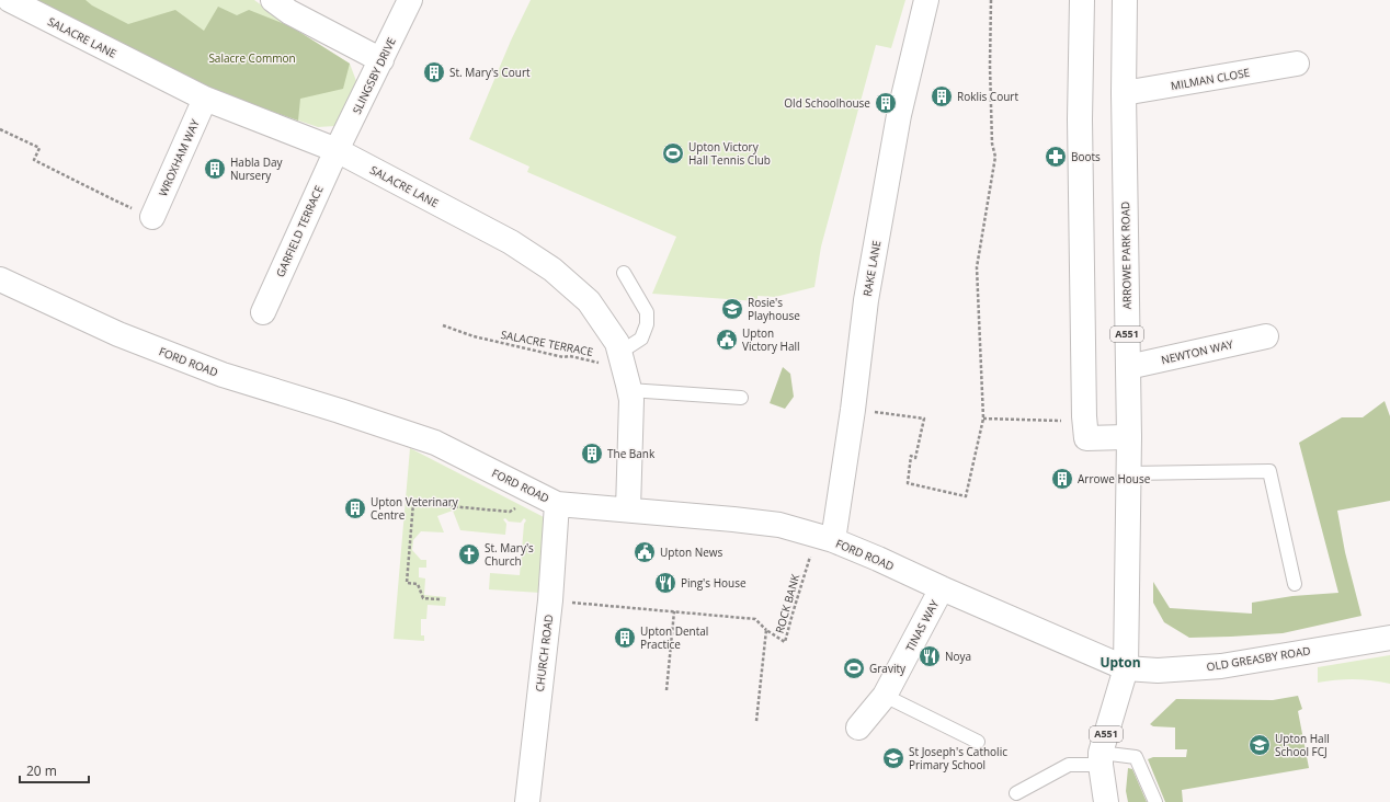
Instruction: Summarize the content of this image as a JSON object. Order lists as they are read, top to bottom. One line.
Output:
{"streets":{"street":["SALACRE LANE","SLINGSBY DRIVE","MILMAN CLOSE","WROXHAM WAY","GARFIELD TERRACE","ARROWE PARK ROAD","RAKE LANE","A551","NEWTON WAY","FORD ROAD","TINAS WAY","CHURCH ROAD","OLD GREASBY ROAD"],"path":["SALACRE TERRACE","ROCK BANK"]},"crossings":[["SALACRE LANE","SLINGSBY DRIVE"],["SALACRE LANE","WROXHAM WAY"],["SALACRE LANE","GARFIELD TERRACE"],["SALACRE LANE","SALACRE TERRACE"],["SALACRE LANE","FORD ROAD"],["SLINGSBY DRIVE","GARFIELD TERRACE"],["MILMAN CLOSE","ARROWE PARK ROAD"],["ARROWE PARK ROAD","A551"],["ARROWE PARK ROAD","NEWTON WAY"],["ARROWE PARK ROAD","FORD ROAD"],["ARROWE PARK ROAD","OLD GREASBY ROAD"],["RAKE LANE","FORD ROAD"],["RAKE LANE","ROCK BANK"],["A551","FORD ROAD"],["A551","OLD GREASBY ROAD"],["FORD ROAD","ROCK BANK"],["FORD ROAD","TINAS WAY"],["FORD ROAD","CHURCH ROAD"],["FORD ROAD","OLD GREASBY ROAD"]],"districts":["Upton"],"parks":["Salacre Common"],"places":{"building":["St. Mary's Court","Roklis Court","Old Schoolhouse","Habla Day Nursery","The Bank","Arrowe House","Upton Veterinary Centre","Upton Dental Practice"],"sports":["Upton Victory Hall Tennis Club","Gravity"],"pharmacy":["Boots"],"school or university":["Rosie's Playhouse","Upton Hall School FCJ","St Joseph's Catholic Primary School"],"public building":["Upton Victory Hall","Upton News"],"church":["St. Mary's Church"],"restaurant":["Ping's House","Noya"]},"scale_bar":"20 m"}
